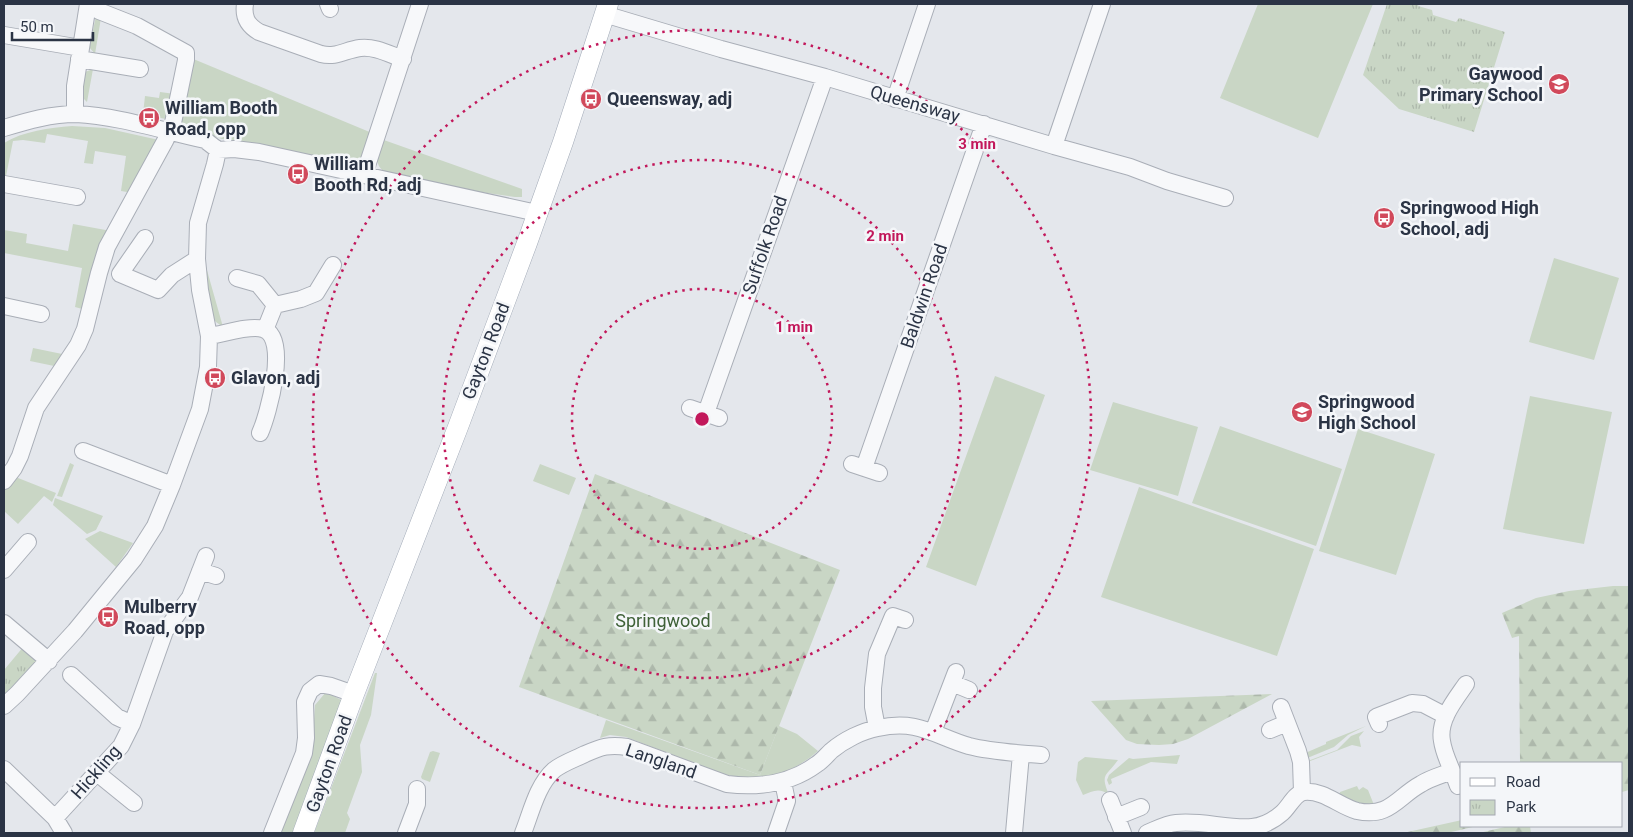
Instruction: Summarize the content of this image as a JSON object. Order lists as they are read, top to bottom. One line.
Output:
{"streets":{"main road":["Gayton Road"],"street":["Queensway","Suffolk Road","Baldwin Road","Langland","Hickling"]},"crossings":[["Queensway","Suffolk Road"],["Queensway","Baldwin Road"],["Queensway","Gayton Road"]],"parks":["Springwood"],"places":{"school or university":["Gaywood Primary School","Springwood High School"],"bus stop":["Queensway, adj","William Booth Road, opp","William Booth Rd, adj","Springwood High School, adj","Glavon, adj","Mulberry Road, opp"]},"legend":["Road","Park"],"scale_bar":"50 m","rings":["3 min","2 min","1 min"]}
